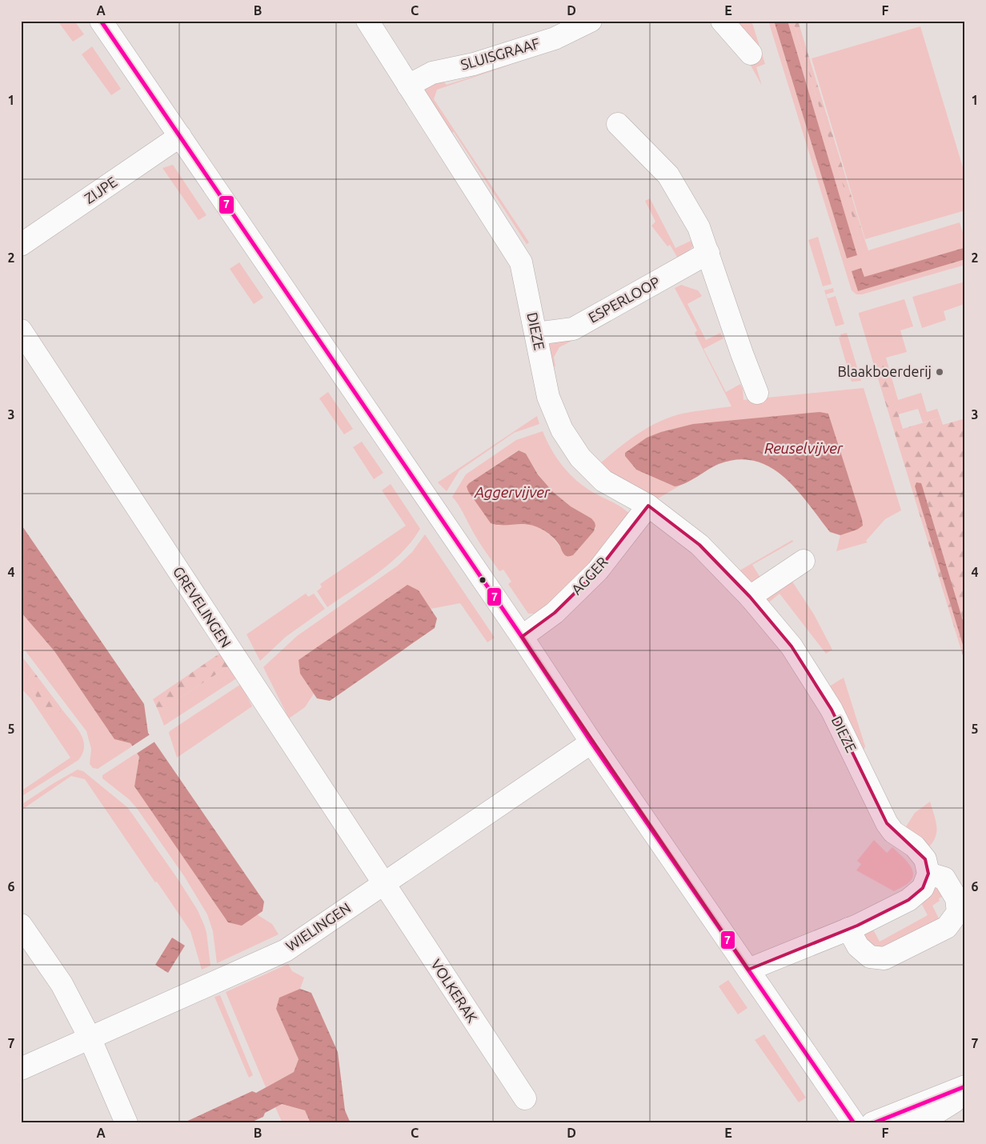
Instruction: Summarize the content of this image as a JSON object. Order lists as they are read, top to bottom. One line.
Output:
{"streets":{"street":["SLUISGRAAF","ZIJPE","ESPERLOOP","DIEZE","AGGER","GREVELINGEN","WIELINGEN","VOLKERAK"]},"crossings":[["SLUISGRAAF","DIEZE"],["ESPERLOOP","DIEZE"],["DIEZE","AGGER"],["GREVELINGEN","WIELINGEN"],["GREVELINGEN","VOLKERAK"],["WIELINGEN","VOLKERAK"]],"water":["Reuselvijver","Aggervijver"],"places":["Blaakboerderij"],"lines":["transit line 7"],"grid":{"columns":["A","B","C","D","E","F"],"rows":["1","2","3","4","5","6","7"]}}
